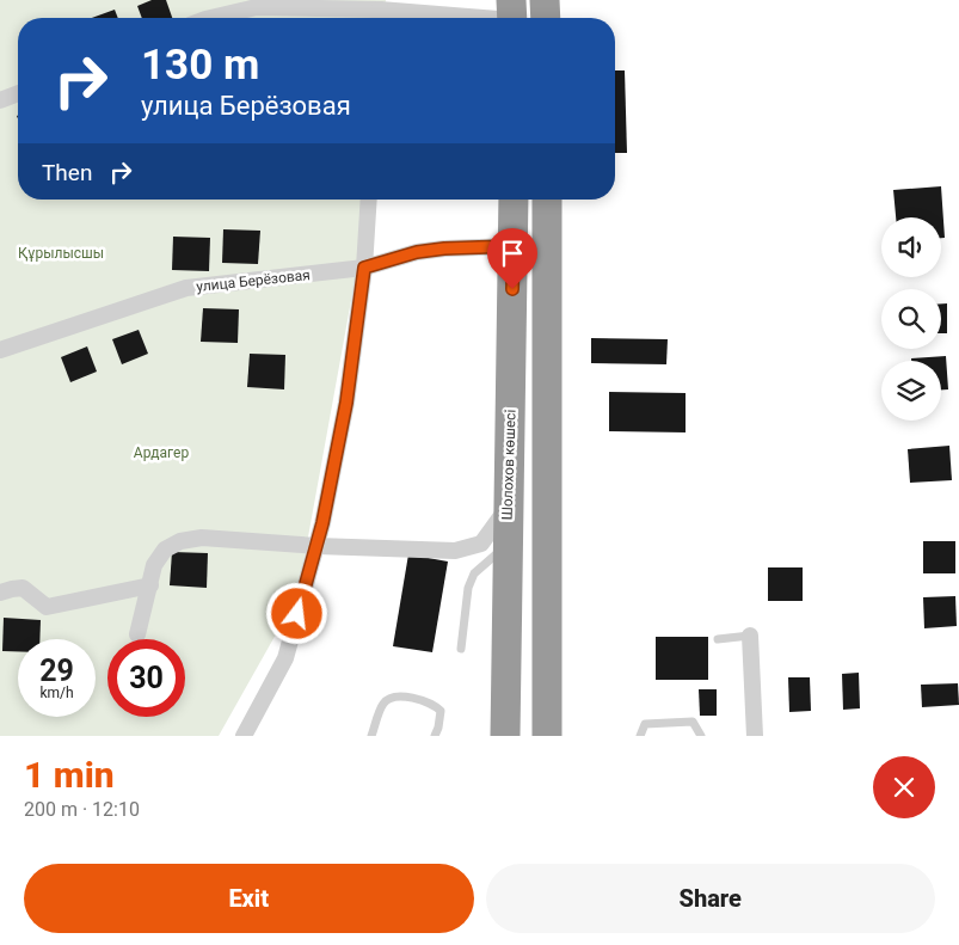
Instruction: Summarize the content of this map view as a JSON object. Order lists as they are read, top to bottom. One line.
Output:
{"streets":{"highway":["Шолохов көшесі"],"street":["улица Берёзовая"]},"crossings":[["улица Берёзовая","Шолохов көшесі"]],"parks":["Құрылысшы","Ардагер"],"page":{"turn":["130 m","улица Берёзовая"],"then":"Then","speed":"29 km/h","limit":"30","heading":["1 min","200 m · 12:10"],"buttons":["Exit","Share"]}}
